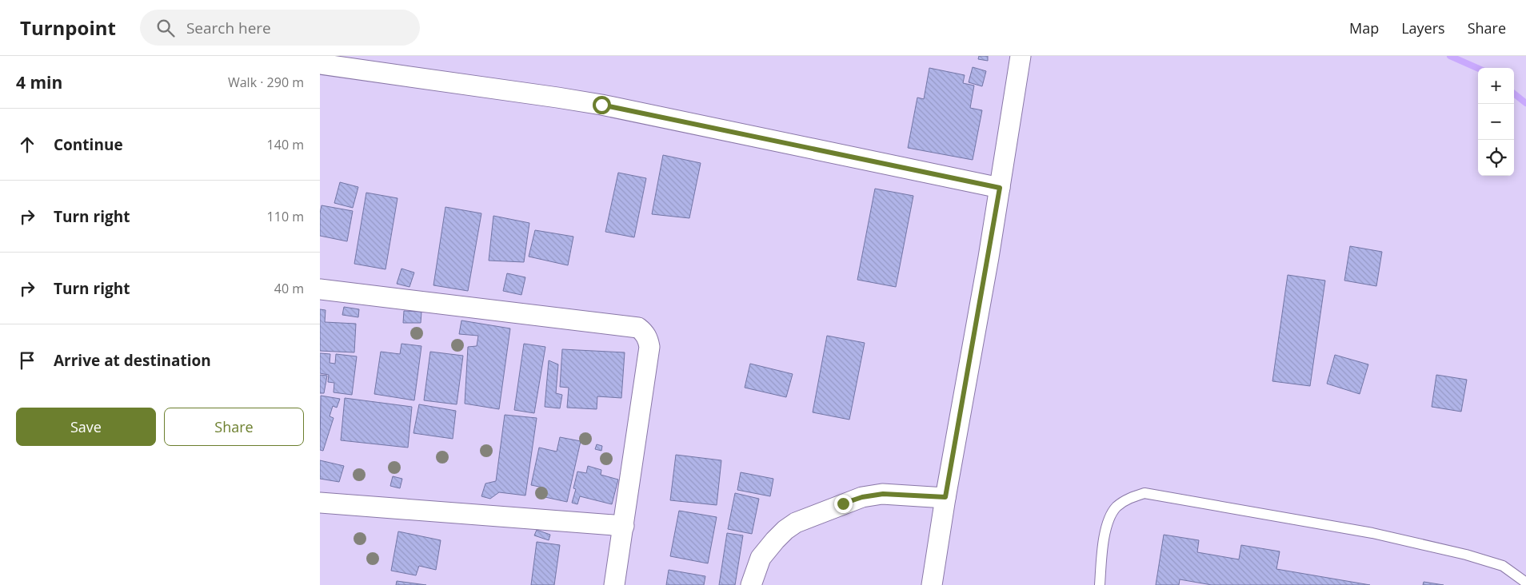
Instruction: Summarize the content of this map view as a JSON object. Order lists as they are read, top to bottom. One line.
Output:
{"page":{"header":"Turnpoint","search":"Search here","nav":["Map","Layers","Share"],"heading":["4 min","Walk · 290 m"],"map_buttons":["+","−"],"list":[["Continue","140 m"],["Turn right","110 m"],["Turn right","40 m"],"Arrive at destination"],"buttons":["Save","Share"]}}
